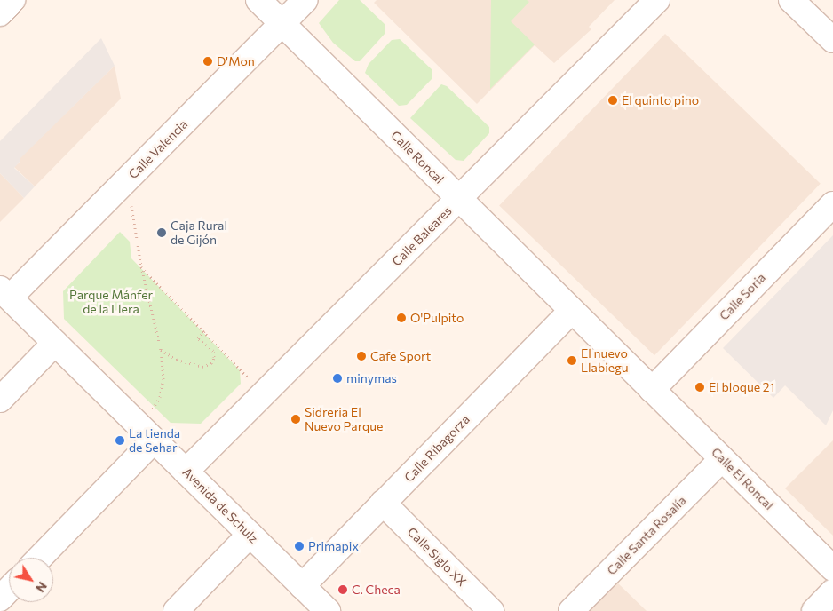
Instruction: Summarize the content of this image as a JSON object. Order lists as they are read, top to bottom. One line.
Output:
{"streets":{"street":["Calle Valencia","Calle Roncal","Calle Baleares","Calle Soria","Calle Ribagorza","Calle El Roncal","Avenida de Schulz","Calle Santa Rosalía","Calle Siglo XX"]},"crossings":[["Calle Valencia","Calle Roncal"],["Calle Valencia","Avenida de Schulz"],["Calle Roncal","Calle Baleares"],["Calle Roncal","Calle Soria"],["Calle Roncal","Calle Ribagorza"],["Calle Roncal","Calle El Roncal"],["Calle Baleares","Avenida de Schulz"],["Calle Soria","Calle El Roncal"],["Calle Ribagorza","Avenida de Schulz"],["Calle Ribagorza","Calle Siglo XX"],["Calle El Roncal","Calle Santa Rosalía"]],"parks":["Parque Mánfer de la Llera"],"places":["D'Mon","El quinto pino","Caja Rural de Gijón","O'Pulpito","Cafe Sport","El nuevo Llabiegu","minymas","El bloque 21","Sidreria El Nuevo Parque","La tienda de Sehar","Primapix","C. Checa"],"north":"bottom right"}
